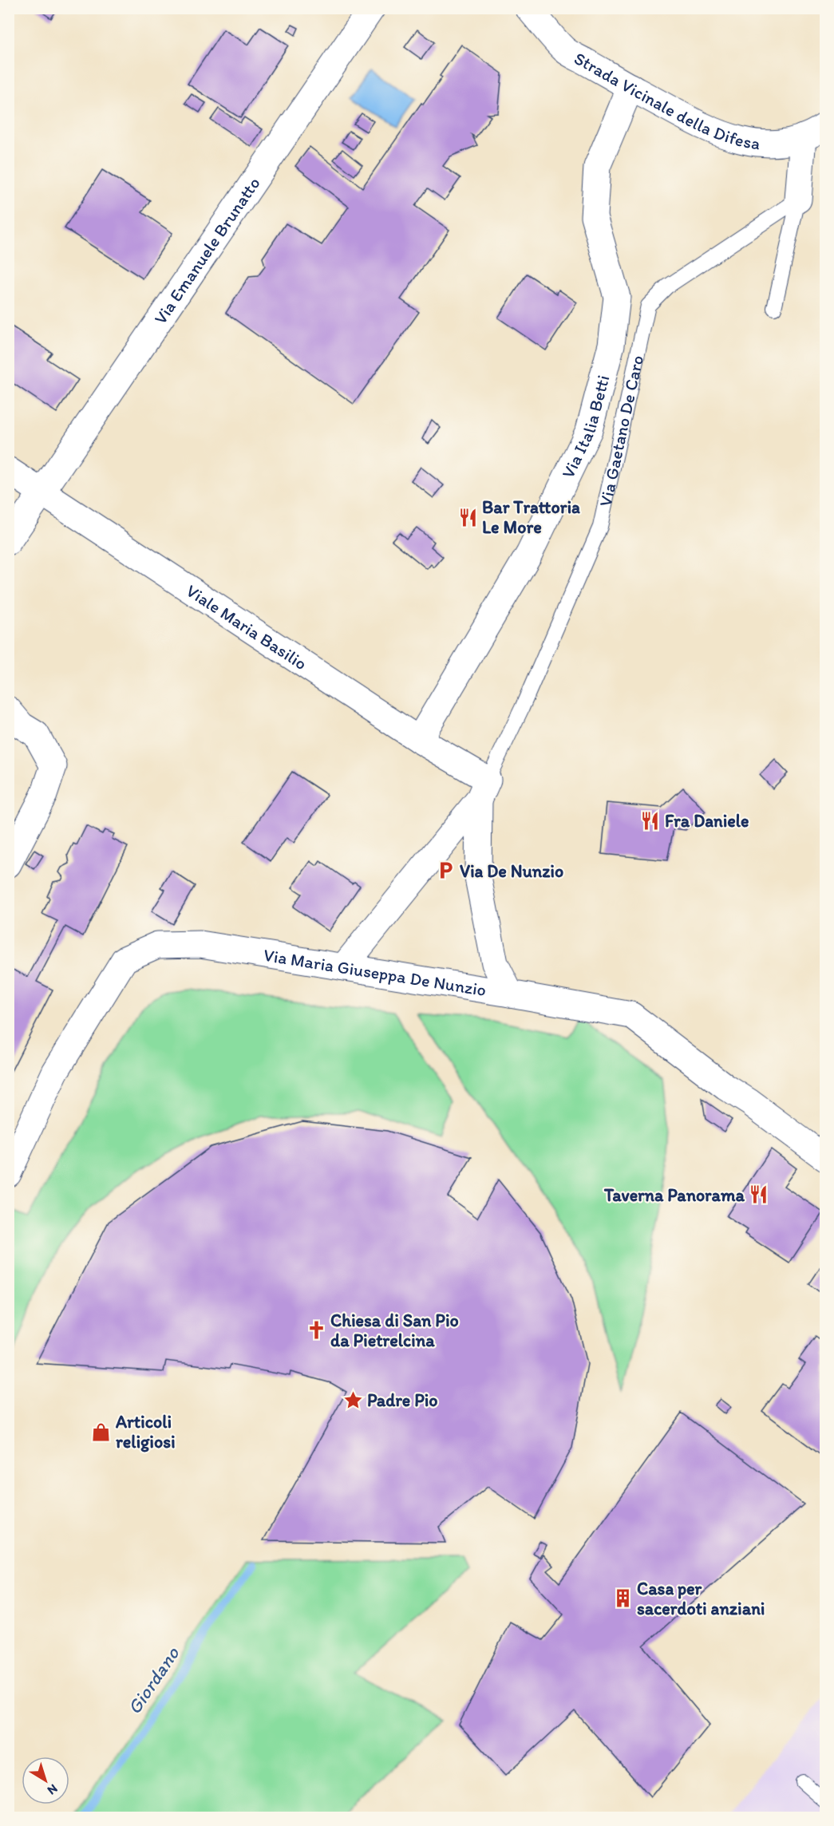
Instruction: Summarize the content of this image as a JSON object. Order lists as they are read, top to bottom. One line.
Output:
{"streets":{"street":["Strada Vicinale della Difesa","Via Emanuele Brunatto","Via Italia Betti","Viale Maria Basilio","Via Maria Giuseppa De Nunzio"],"lane":["Via Gaetano De Caro"]},"crossings":[["Strada Vicinale della Difesa","Via Italia Betti"],["Via Emanuele Brunatto","Viale Maria Basilio"],["Via Italia Betti","Viale Maria Basilio"],["Via Gaetano De Caro","Viale Maria Basilio"]],"water":["Giordano"],"places":{"restaurant":["Bar Trattoria Le More","Fra Daniele","Taverna Panorama"],"parking":["Via De Nunzio"],"church":["Chiesa di San Pio da Pietrelcina"],"place":["Padre Pio"],"shop":["Articoli religiosi"],"building":["Casa per sacerdoti anziani"]},"north":"bottom right"}
